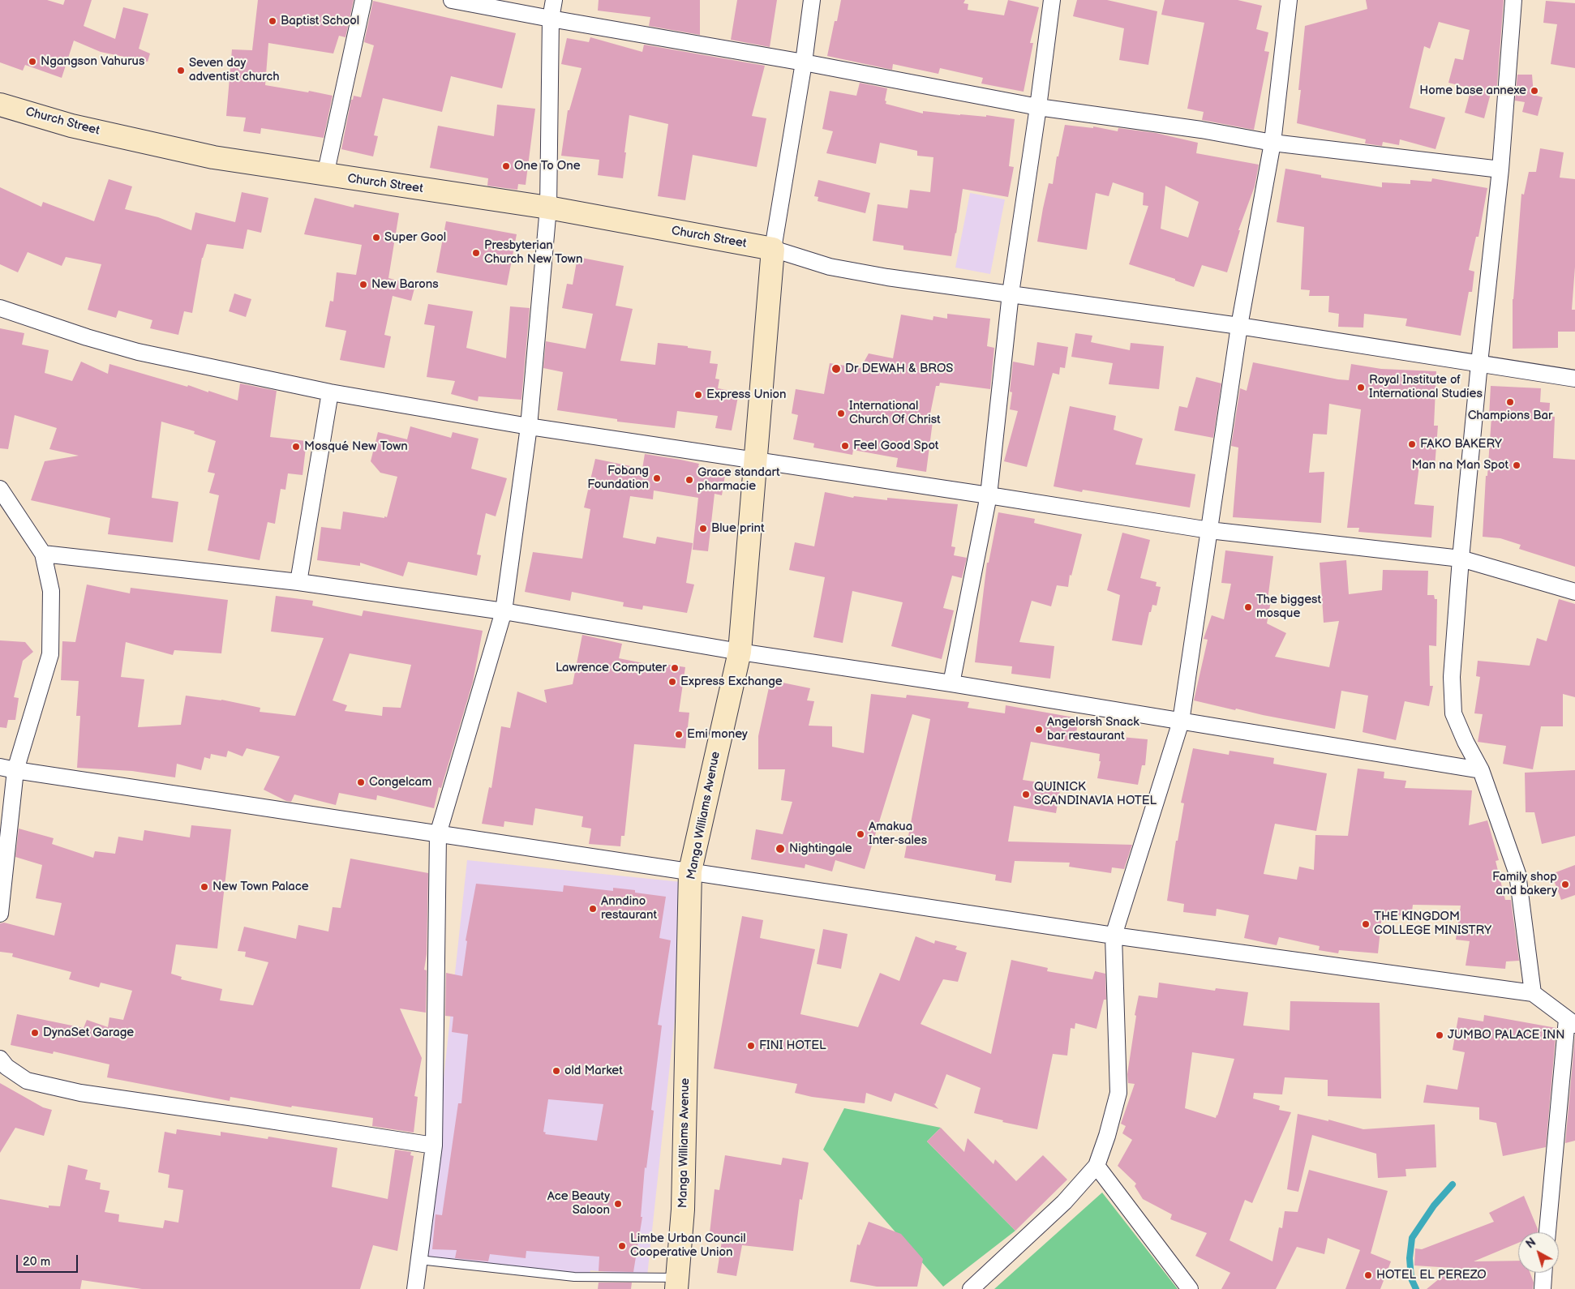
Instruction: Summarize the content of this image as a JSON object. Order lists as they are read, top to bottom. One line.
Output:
{"streets":{"main road":["Church Street","Manga Williams Avenue"]},"crossings":[["Church Street","Manga Williams Avenue"]],"places":["Baptist School","Ngangson Vahurus","Seven day adventist church","Home base annexe","One To One","Super Gool","Presbyterian Church New Town","New Barons","Dr DEWAH & BROS","Royal Institute of International Studies","Express Union","Champions Bar","International Church Of Christ","FAKO BAKERY","Feel Good Spot","Mosqué New Town","Man na Man Spot","Fobang Foundation","Grace standart pharmacie","Blue print","The biggest mosque","Lawrence Computer","Express Exchange","Angelorsh Snack bar restaurant","Emi money","Congelcam","QUINICK SCANDINAVIA HOTEL","Amakua Inter-sales","Nightingale","Family shop and bakery","New Town Palace","Anndino restaurant","THE KINGDOM COLLEGE MINISTRY","DynaSet Garage","JUMBO PALACE INN","FINI HOTEL","old Market","Ace Beauty Saloon","Limbe Urban Council Cooperative Union","HOTEL EL PEREZO"],"scale_bar":"20 m","north":"top left"}
